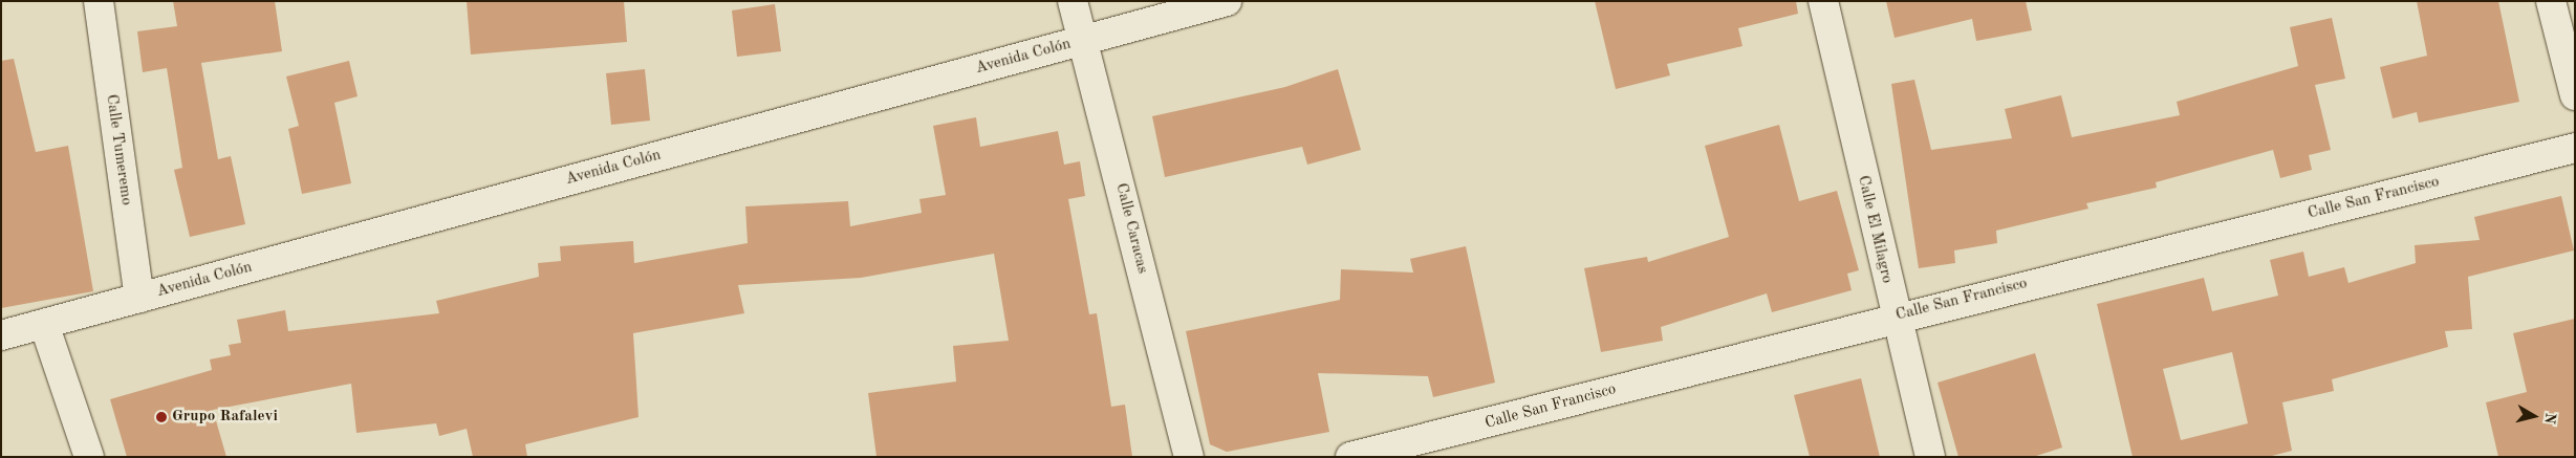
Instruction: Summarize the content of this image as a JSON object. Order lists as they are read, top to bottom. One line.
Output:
{"streets":{"street":["Avenida Colón","Calle Tumeremo","Calle San Francisco","Calle Caracas","Calle El Milagro"]},"crossings":[["Avenida Colón","Calle Tumeremo"],["Avenida Colón","Calle Caracas"],["Calle San Francisco","Calle El Milagro"]],"places":["Grupo Rafalevi"],"north":"right"}
